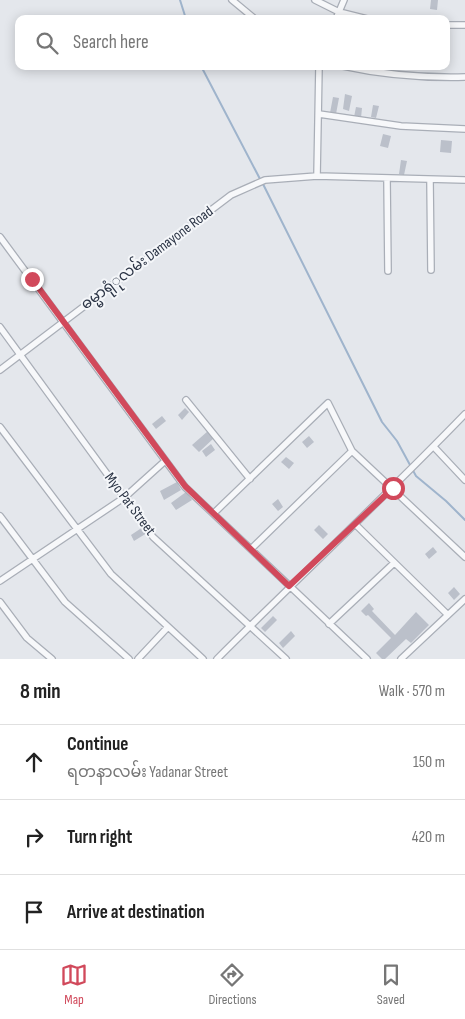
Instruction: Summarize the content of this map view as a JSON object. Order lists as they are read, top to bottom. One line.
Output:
{"streets":{"street":["ဓမ္မာရုံုလမ်း Damayone Road","Myo Pat Street"]},"crossings":[["ဓမ္မာရုံုလမ်း Damayone Road","Myo Pat Street"]],"page":{"search":"Search here","heading":["8 min","Walk · 570 m"],"list":[["Continue","ရတနာလမ်း Yadanar Street","150 m"],["Turn right","420 m"],"Arrive at destination"],"nav":["Map","Directions","Saved"]}}
